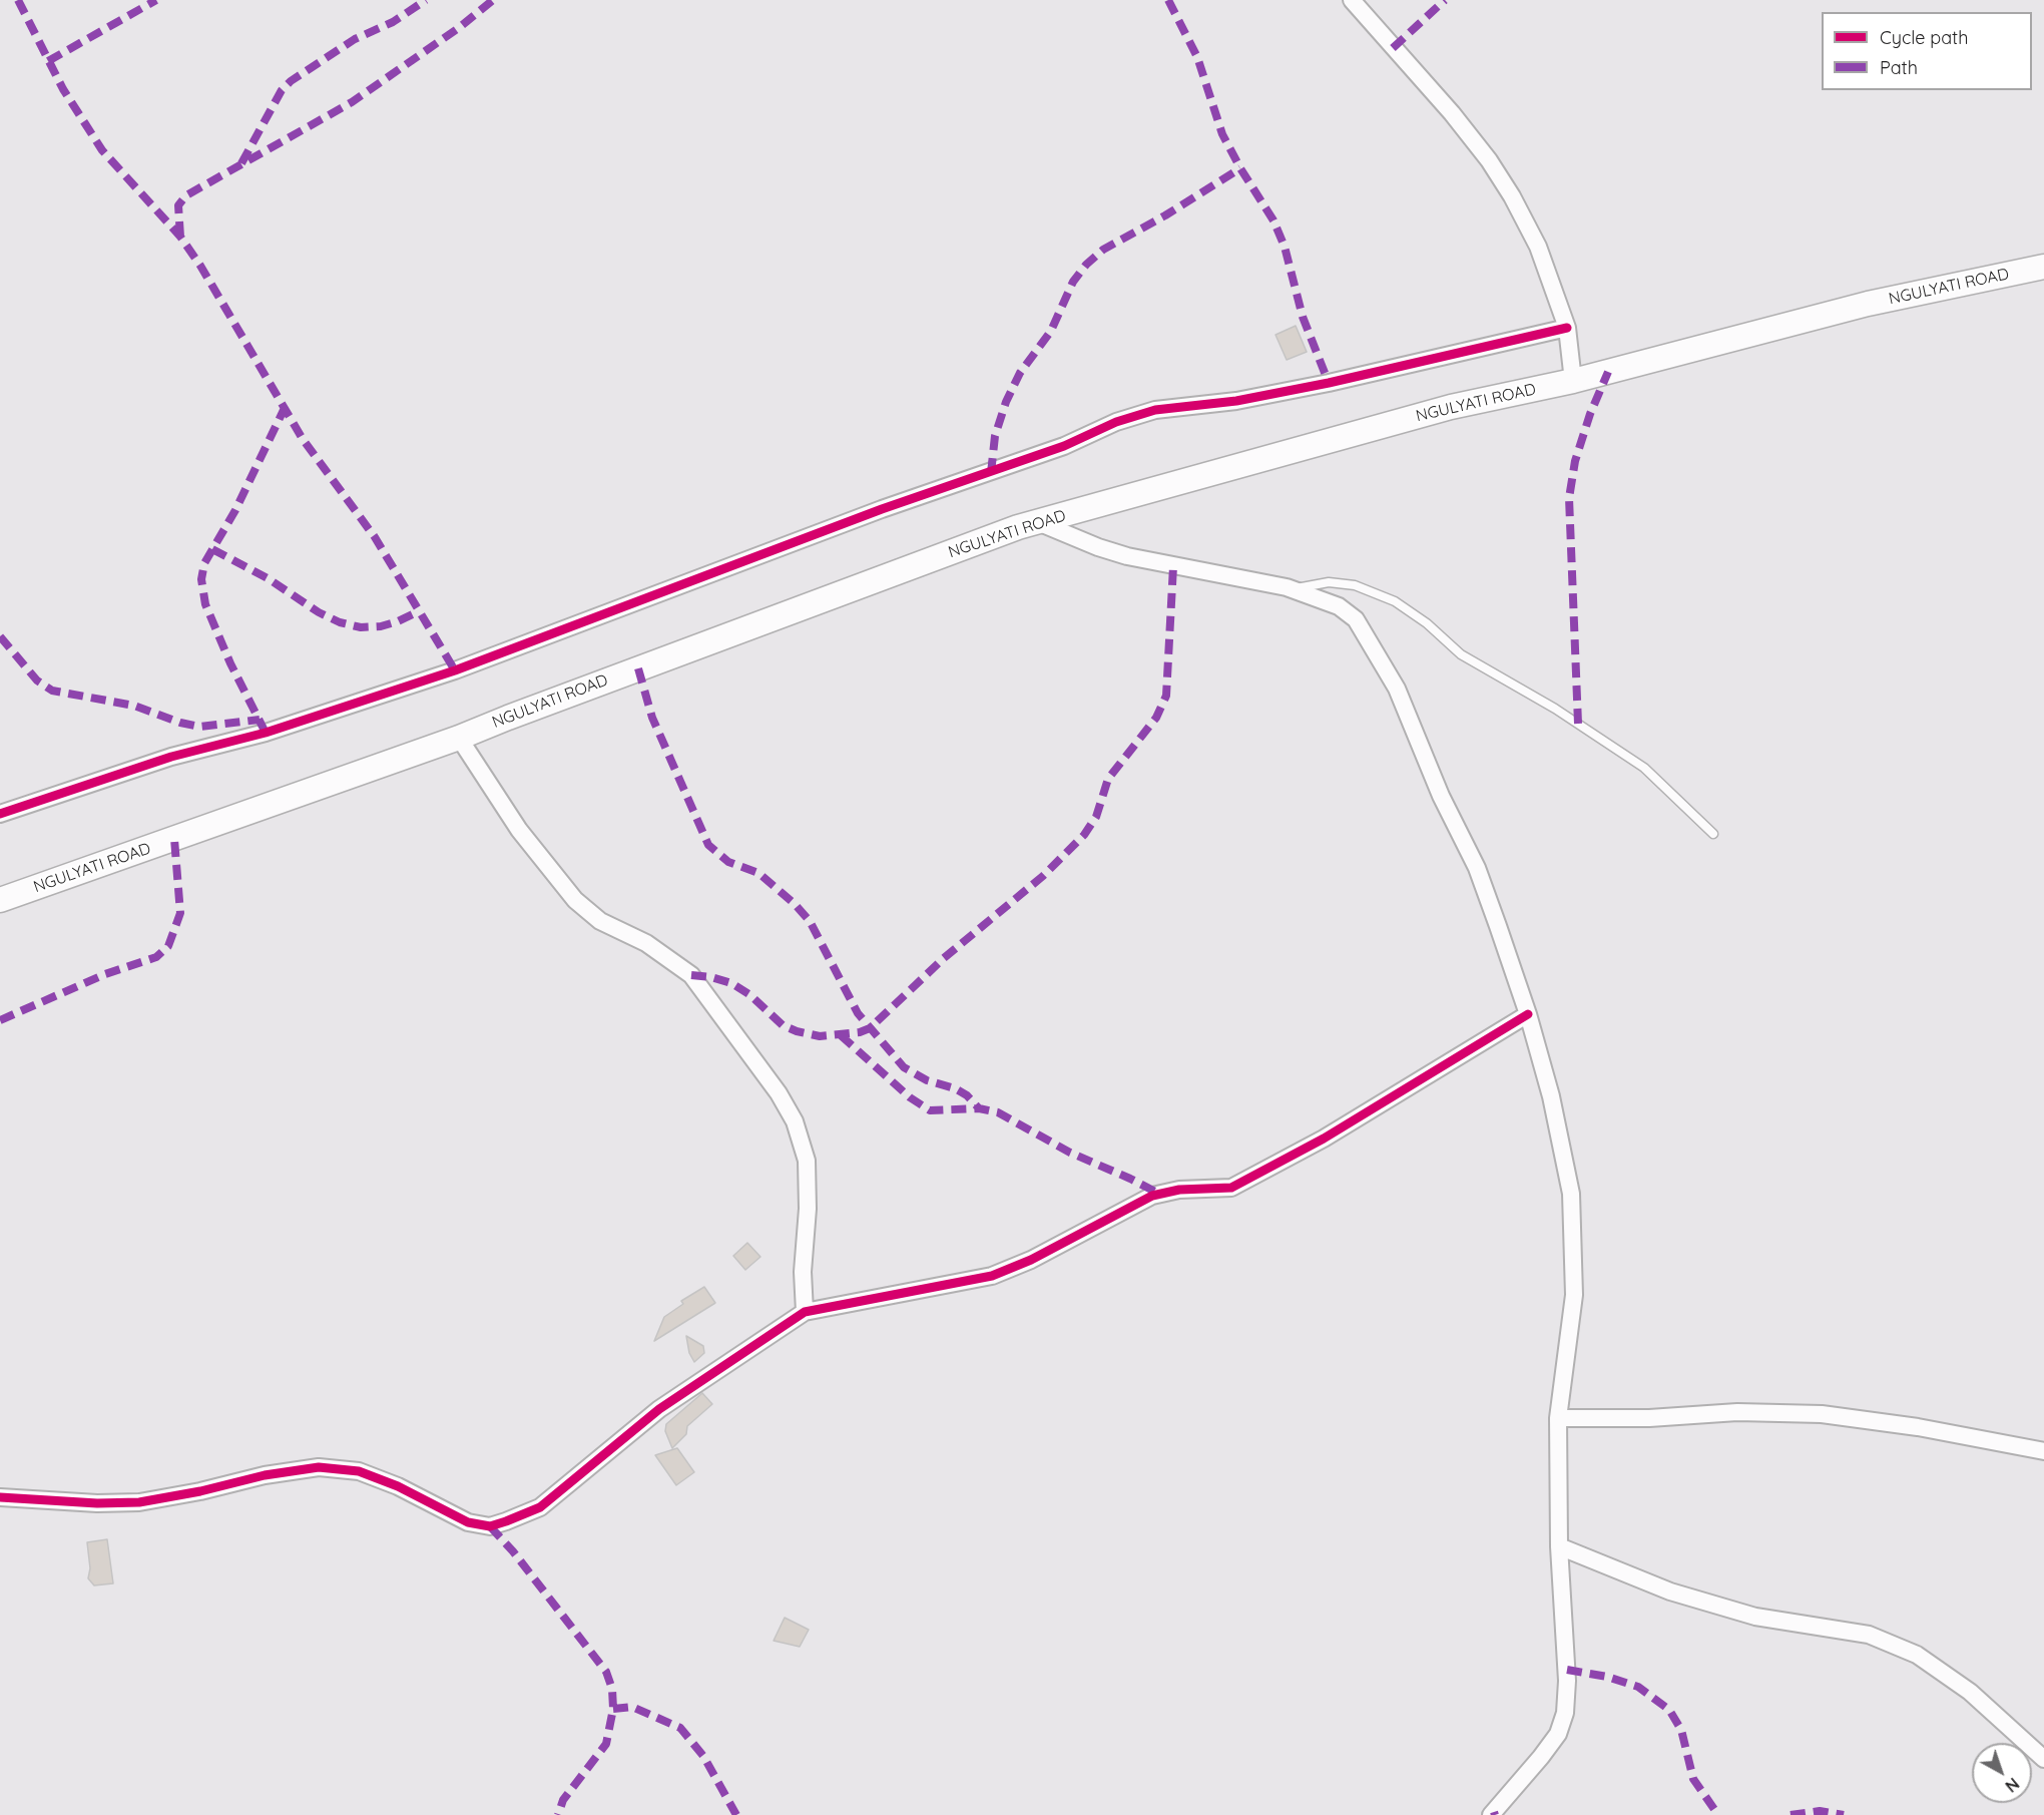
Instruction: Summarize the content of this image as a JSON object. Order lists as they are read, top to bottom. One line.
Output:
{"streets":{"main road":["NGULYATI ROAD"]},"legend":["Cycle path","Path"],"north":"bottom right"}
